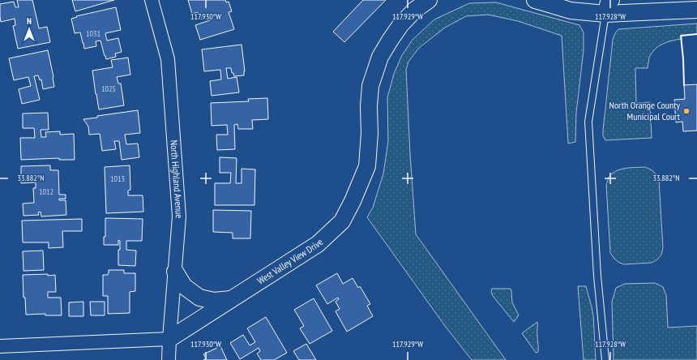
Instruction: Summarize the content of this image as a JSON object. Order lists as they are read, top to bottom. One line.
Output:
{"streets":{"street":["North Highland Avenue","West Valley View Drive"]},"crossings":[["North Highland Avenue","West Valley View Drive"]],"places":["North Orange County Municipal Court"],"house_numbers":["1031","1025","1013","1012"],"north":"top","coordinates":["117.930°W","117.929°W","117.928°W","33.882°N"]}
